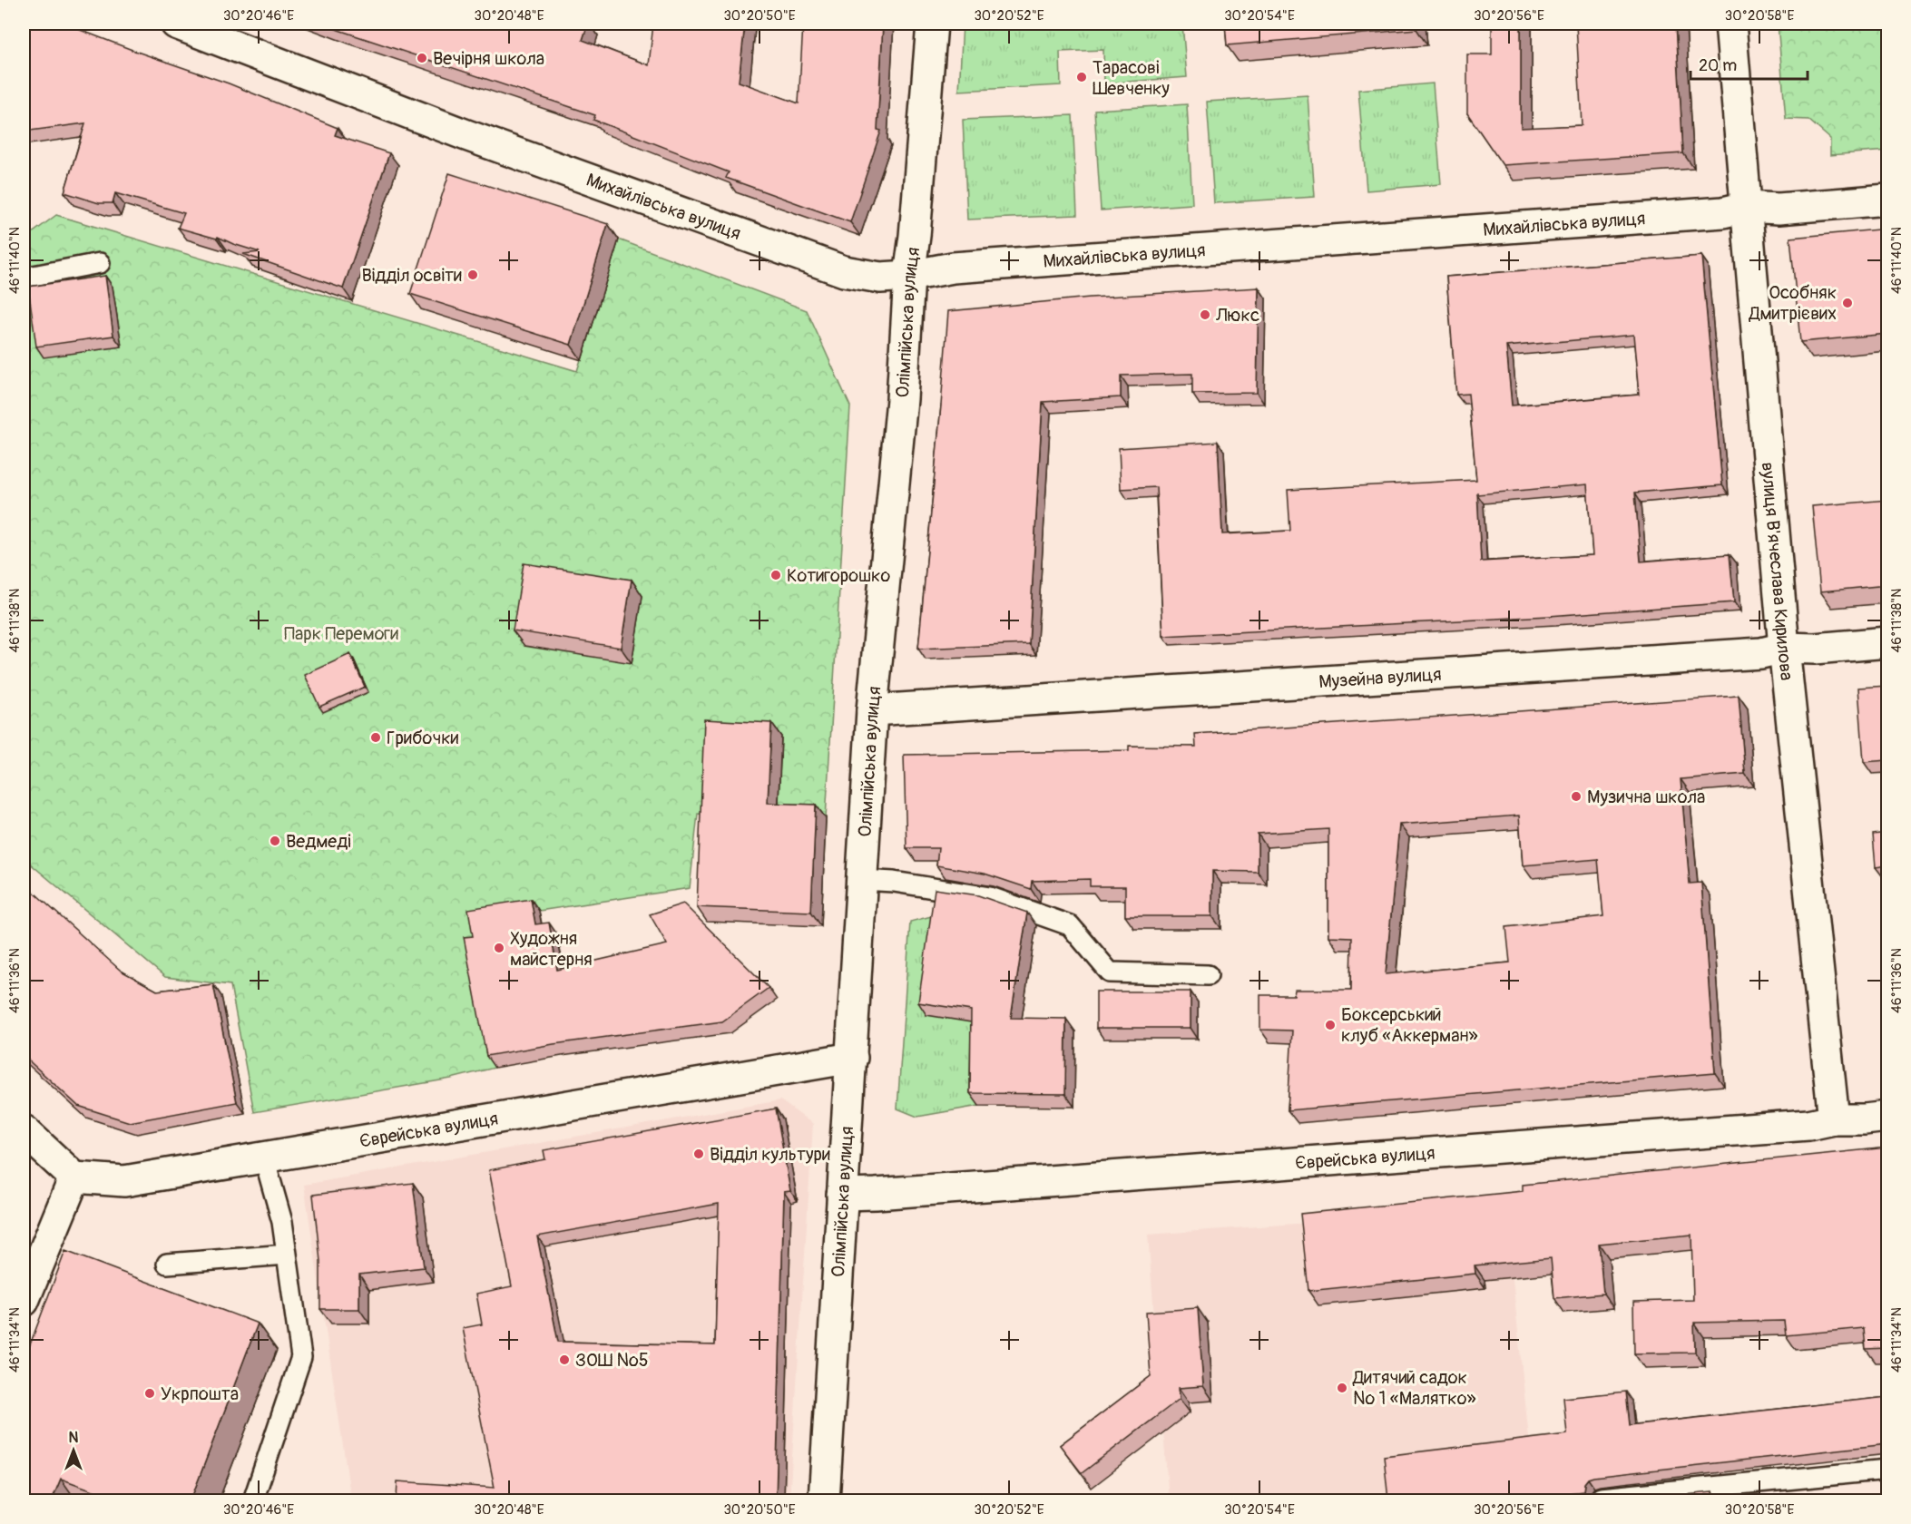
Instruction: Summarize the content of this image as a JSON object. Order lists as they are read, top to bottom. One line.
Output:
{"streets":{"street":["Михайлівська вулиця","Олімпійська вулиця","вулиця В'ячеслава Кирилова","Музейна вулиця","Єврейська вулиця"]},"crossings":[["Михайлівська вулиця","Олімпійська вулиця"],["Михайлівська вулиця","вулиця В'ячеслава Кирилова"],["Олімпійська вулиця","Музейна вулиця"],["Олімпійська вулиця","Єврейська вулиця"],["вулиця В'ячеслава Кирилова","Музейна вулиця"],["вулиця В'ячеслава Кирилова","Єврейська вулиця"]],"parks":["Парк Перемоги"],"places":["Вечірня школа","Тарасові Шевченку","Відділ освіти","Особняк Дмитрієвих","Люкс","Котигорошко","Грибочки","Музична школа","Ведмеді","Художня майстерня","Боксерський клуб «Аккерман»","Відділ культури","ЗОШ №5","Дитячий садок № 1 «Малятко»","Укрпошта"],"scale_bar":"20 m","north":"top","coordinates":["30°20'46\"E","30°20'48\"E","30°20'50\"E","30°20'52\"E","30°20'54\"E","30°20'56\"E","30°20'58\"E","46°11'40\"N","46°11'38\"N","46°11'36\"N","46°11'34\"N"]}
